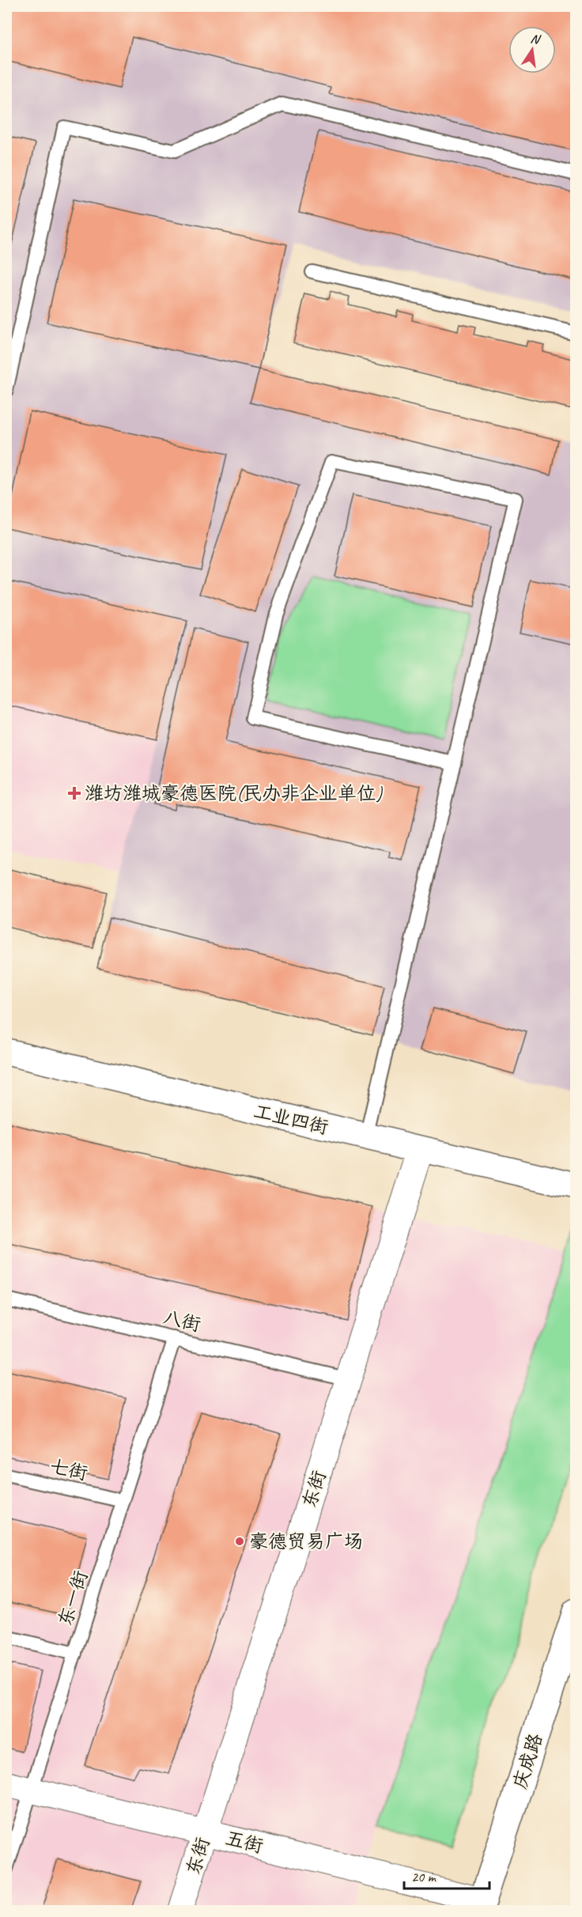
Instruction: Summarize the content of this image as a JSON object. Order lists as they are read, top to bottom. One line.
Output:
{"streets":{"street":["工业四街","东街","庆成路","五街"],"lane":["八街","七街","东一街"]},"crossings":[["工业四街","东街"],["八街","东街"],["八街","东一街"],["七街","东一街"],["东街","五街"],["东一街","五街"],["庆成路","五街"]],"places":{"health":["潍坊潍城豪德医院(民办非企业单位)"],"other":["豪德贸易广场"]},"scale_bar":"20 m","north":"top"}
